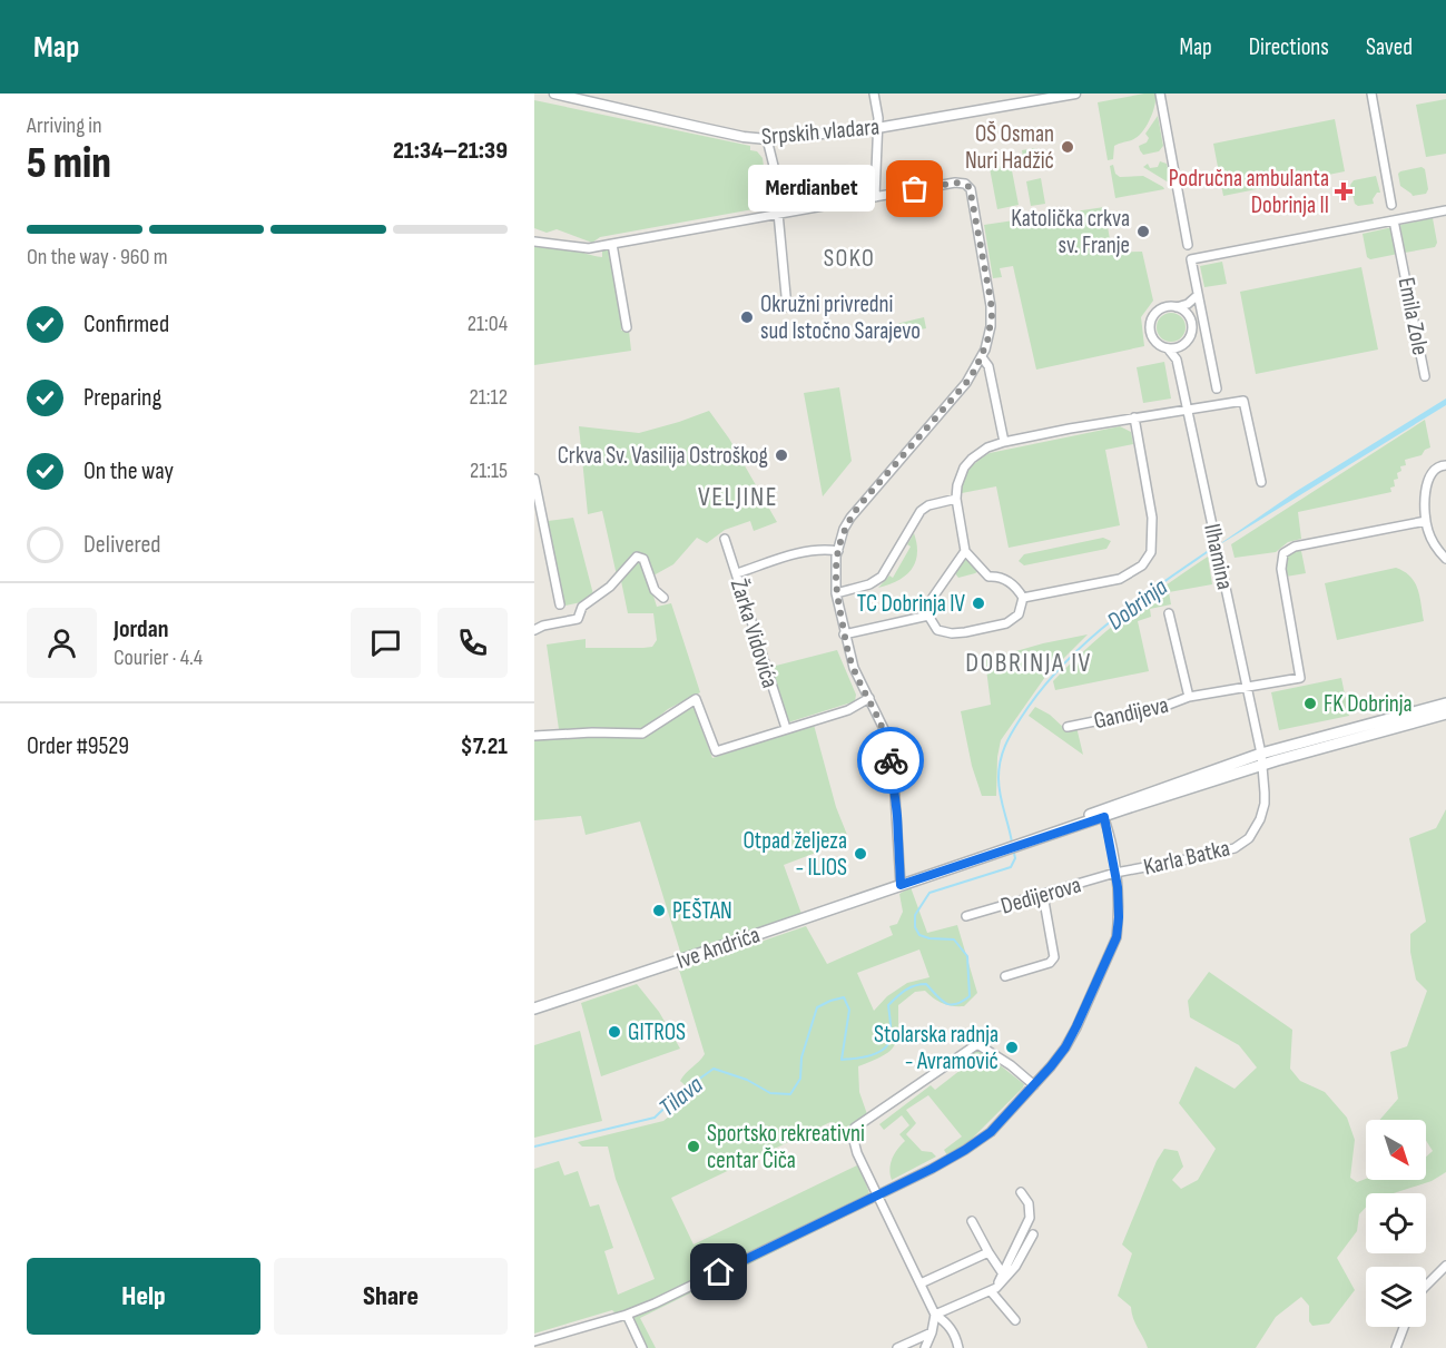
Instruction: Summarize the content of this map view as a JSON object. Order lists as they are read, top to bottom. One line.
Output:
{"streets":{"main road":["Ive Andrića"],"street":["Srpskih vladara","Emila Zole","Ilhamina","Žarka Vidovića","Gandijeva","Karla Batka","Dedijerova"]},"crossings":[["Ilhamina","Karla Batka"],["Ilhamina","Ive Andrića"],["Karla Batka","Dedijerova"],["Karla Batka","Ive Andrića"]],"districts":["SOKO","VELJINE","DOBRINJA IV"],"water":["Dobrinja","Tilava"],"places":{"other":["OŠ Osman Nuri Hadžić","Merdianbet","Katolička crkva sv. Franje","Okružni privredni sud Istočno Sarajevo","Crkva Sv. Vasilija Ostroškog","TC Dobrinja IV","FK Dobrinja","Otpad željeza - ILIOS","PEŠTAN","GITROS","Stolarska radnja - Avramović","Sportsko rekreativni centar Čiča"],"health":["Područna ambulanta Dobrinja II"]},"north":"bottom right","page":{"header":"Map","nav":["Map","Directions","Saved"],"heading":["5 min","Arriving in","21:34–21:39"],"panel":["Jordan","Courier · 4.4","Order #9529","$7.21"],"bubble":"Merdianbet","bar":"On the way · 960 m","list":[["Confirmed","21:04"],["Preparing","21:12"],["On the way","21:15"],"Delivered"],"buttons":["Help","Share"]}}
